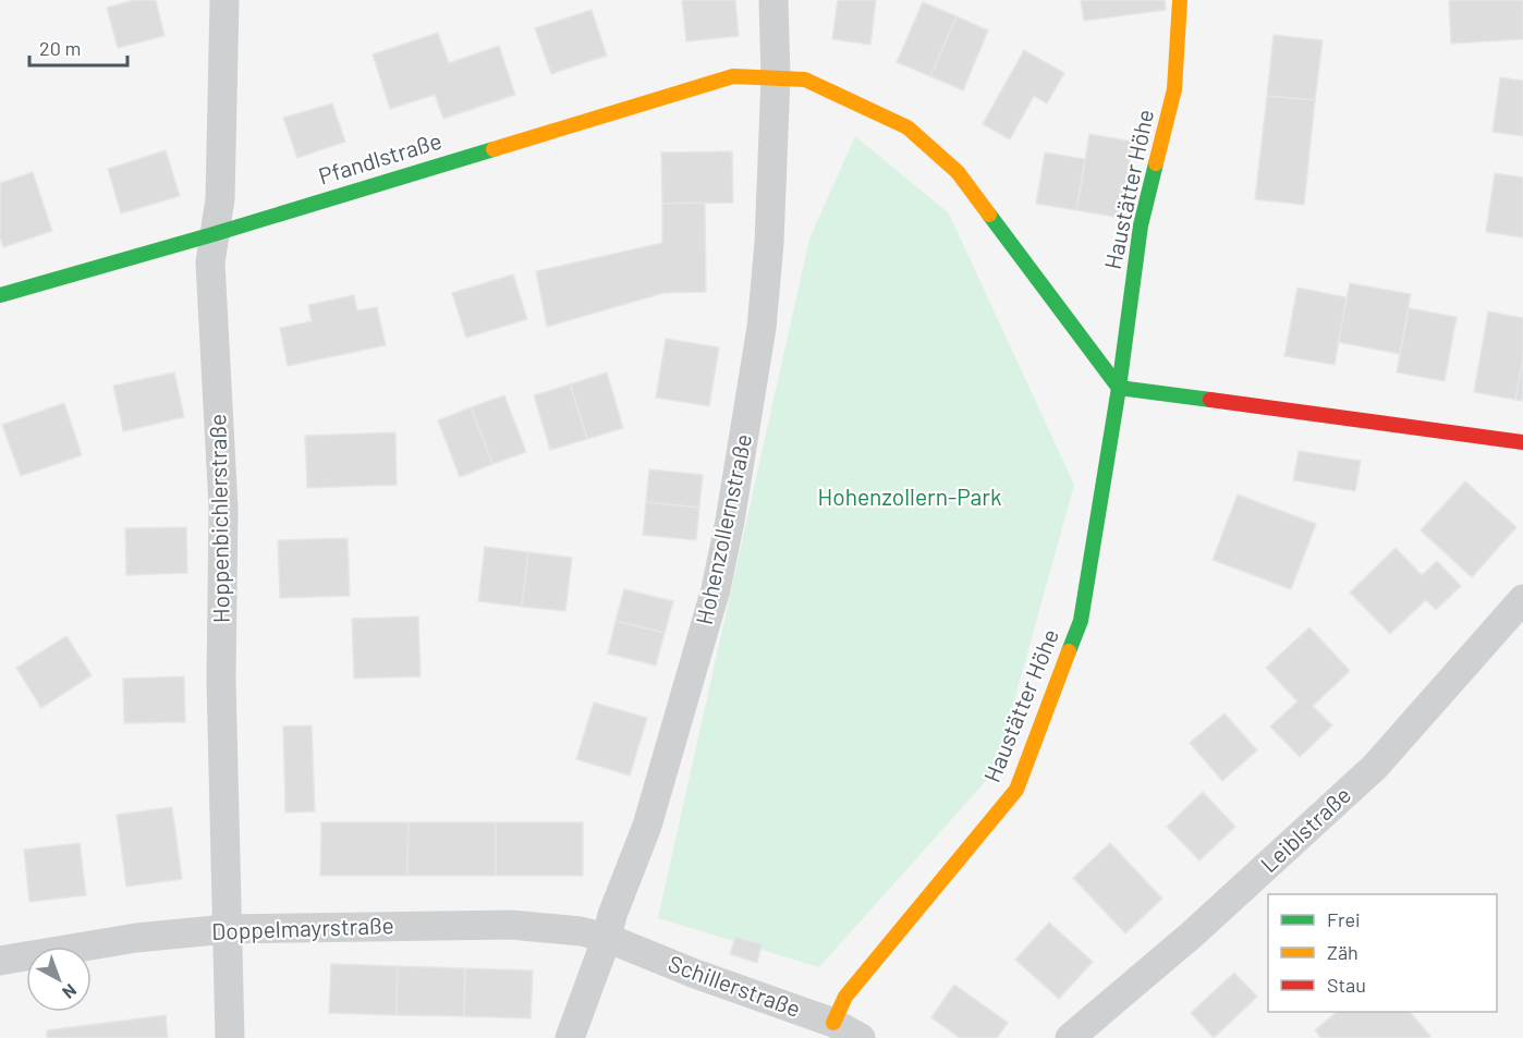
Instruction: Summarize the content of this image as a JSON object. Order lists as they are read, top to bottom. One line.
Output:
{"streets":{"street":["Pfandlstraße","Haustätter Höhe","Hoppenbichlerstraße","Hohenzollernstraße","Leiblstraße","Doppelmayrstraße","Schillerstraße"]},"crossings":[["Pfandlstraße","Hoppenbichlerstraße"],["Pfandlstraße","Hohenzollernstraße"],["Haustätter Höhe","Schillerstraße"],["Hoppenbichlerstraße","Doppelmayrstraße"],["Hohenzollernstraße","Doppelmayrstraße"],["Hohenzollernstraße","Schillerstraße"],["Doppelmayrstraße","Schillerstraße"]],"parks":["Hohenzollern-Park"],"legend":["Frei","Zäh","Stau"],"scale_bar":"20 m","north":"bottom right"}
